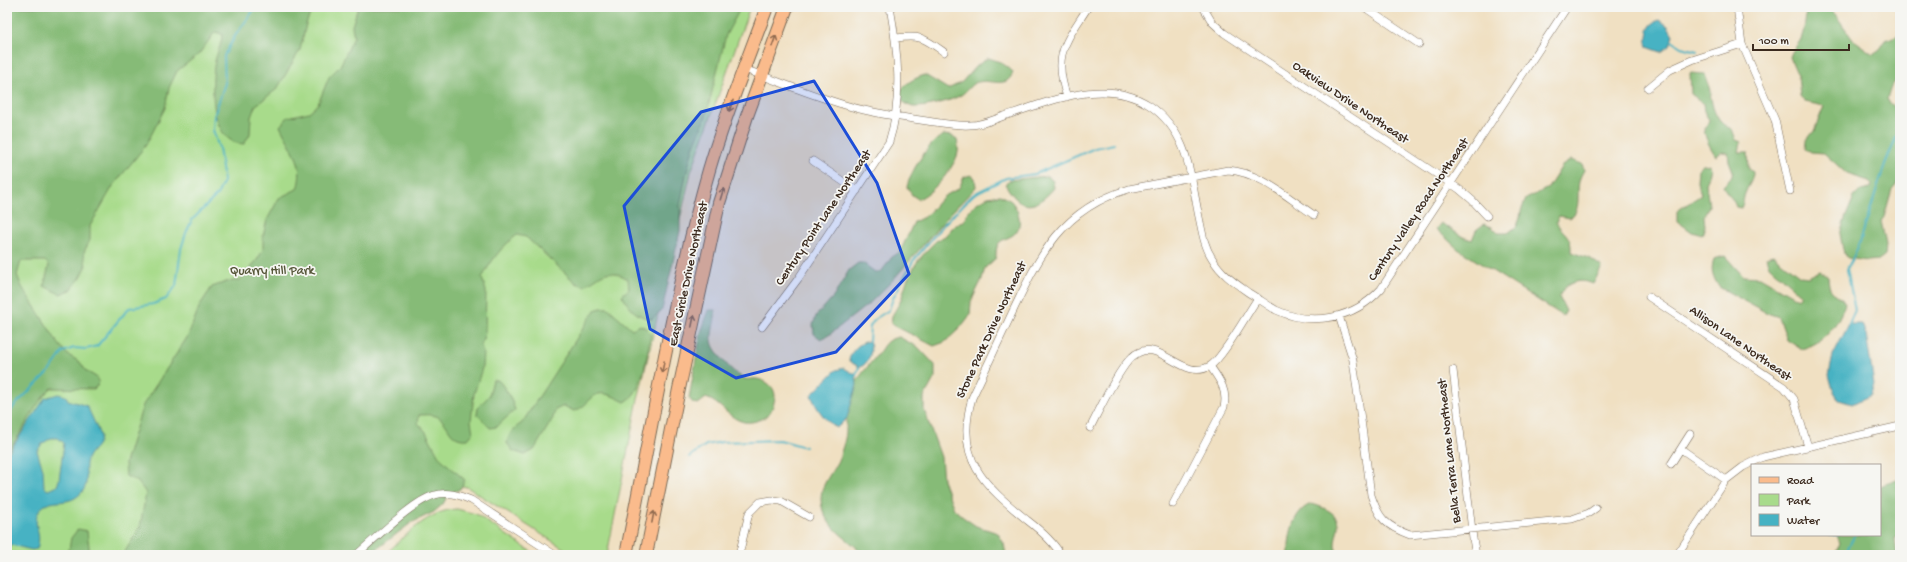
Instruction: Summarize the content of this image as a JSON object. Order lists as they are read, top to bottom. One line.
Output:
{"streets":{"main road":["East Circle Drive Northeast"],"street":["Oakview Drive Northeast","Century Valley Road Northeast","Century Point Lane Northeast","Stone Park Drive Northeast","Allison Lane Northeast","Bella Terra Lane Northeast"]},"crossings":[["Oakview Drive Northeast","Century Valley Road Northeast"],["Century Valley Road Northeast","Century Point Lane Northeast"],["Century Valley Road Northeast","East Circle Drive Northeast"],["Century Valley Road Northeast","Stone Park Drive Northeast"]],"parks":["Quarry Hill Park"],"legend":["Road","Park","Water"],"scale_bar":"100 m"}
